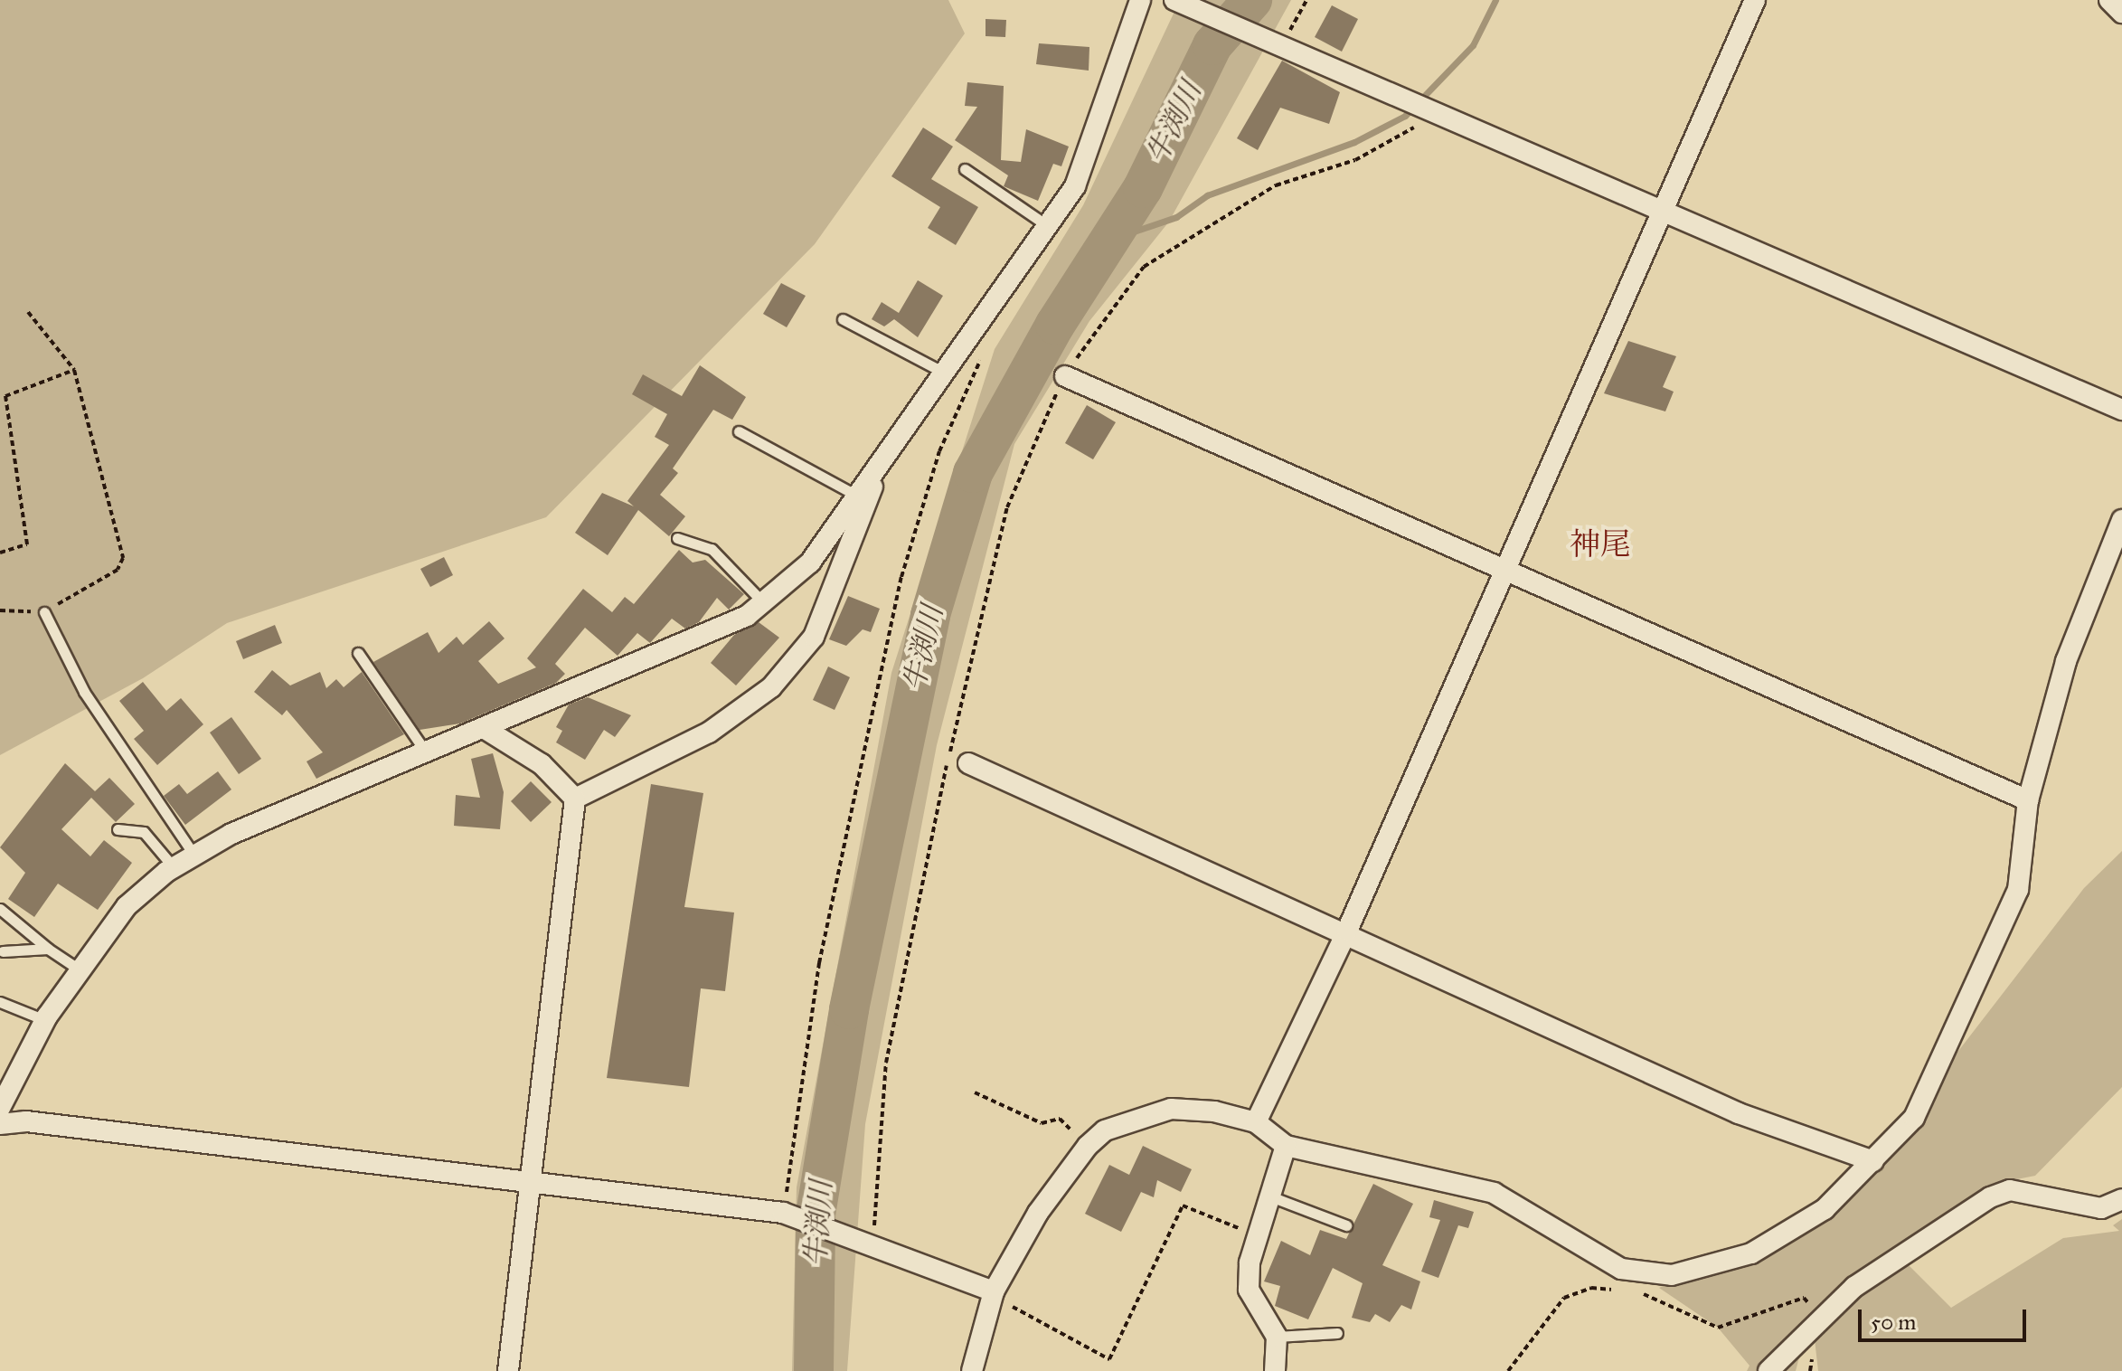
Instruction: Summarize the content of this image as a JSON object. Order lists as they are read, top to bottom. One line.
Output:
{"districts":["神尾"],"water":["牛渕川"],"scale_bar":"50 m"}
